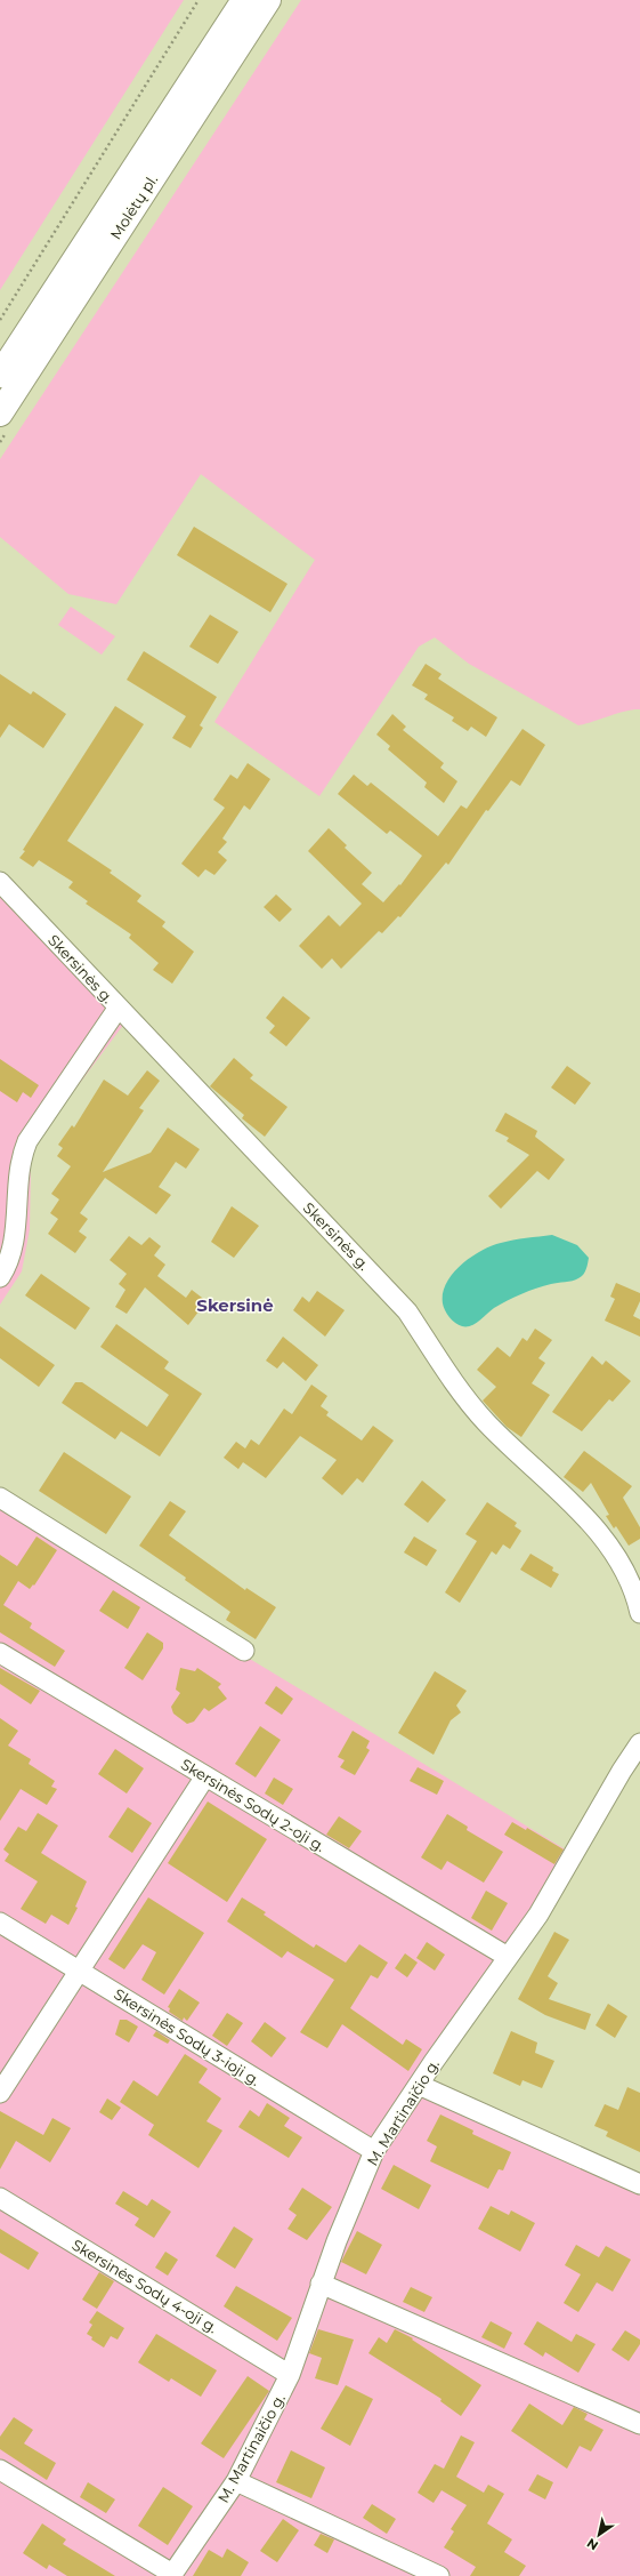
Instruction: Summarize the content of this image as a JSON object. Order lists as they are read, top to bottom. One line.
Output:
{"streets":{"highway":["Molėtų pl."],"street":["Skersinės g.","Skersinės Sodų 2-oji g.","Skersinės Sodų 3-ioji g.","M. Martinaičio g.","Skersinės Sodų 4-oji g."]},"crossings":[["Skersinės Sodų 2-oji g.","M. Martinaičio g."],["Skersinės Sodų 3-ioji g.","M. Martinaičio g."],["M. Martinaičio g.","Skersinės Sodų 4-oji g."]],"districts":["Skersinė"],"north":"bottom left"}
